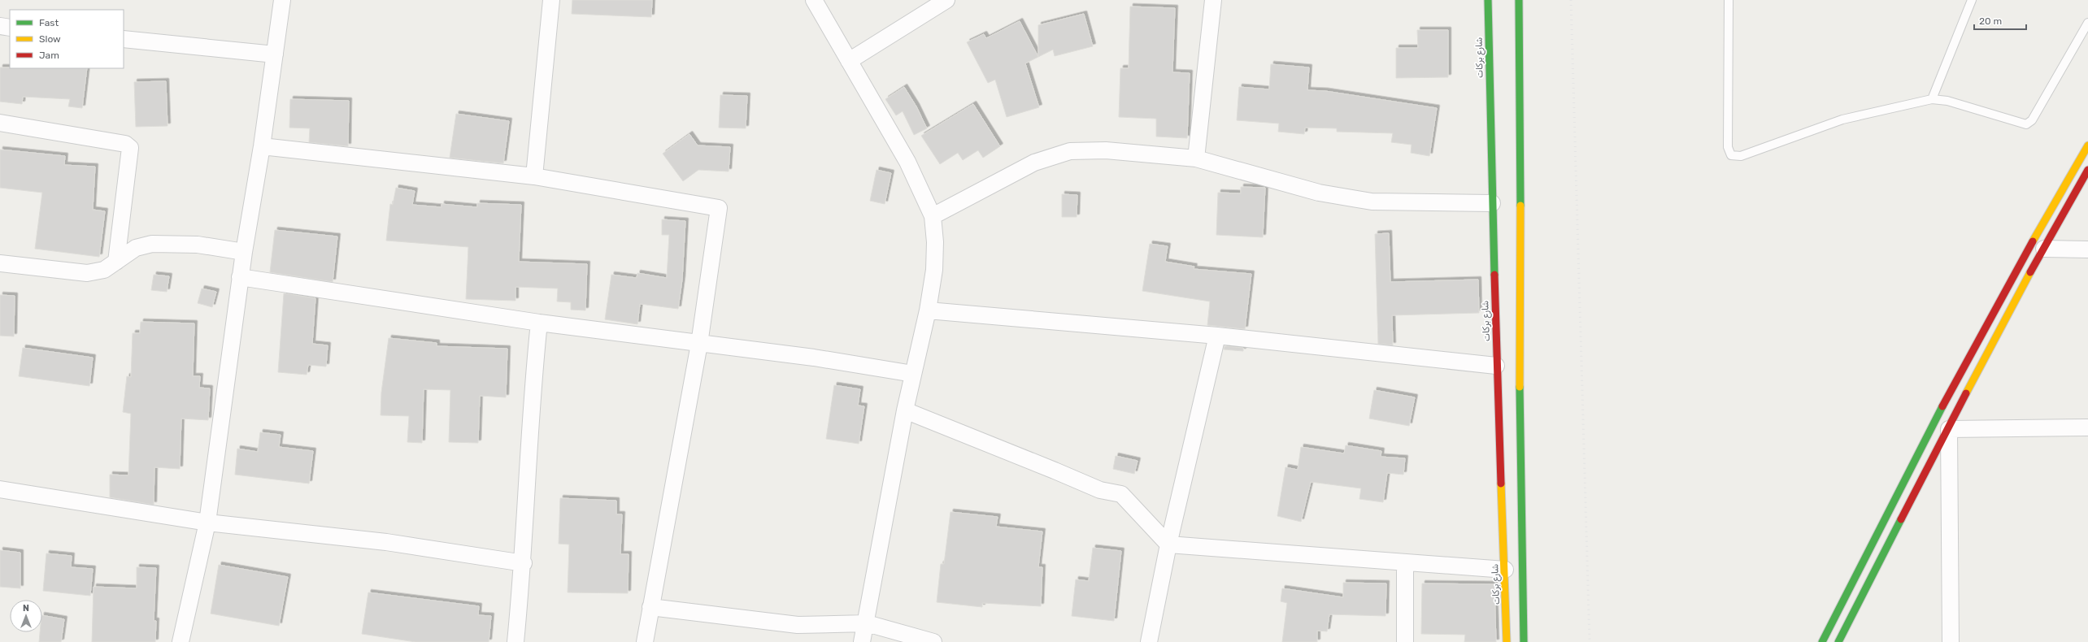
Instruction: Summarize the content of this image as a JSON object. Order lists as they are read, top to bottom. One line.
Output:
{"streets":{"main road":["شارع بركات"]},"legend":["Fast","Slow","Jam"],"scale_bar":"20 m","north":"top"}
